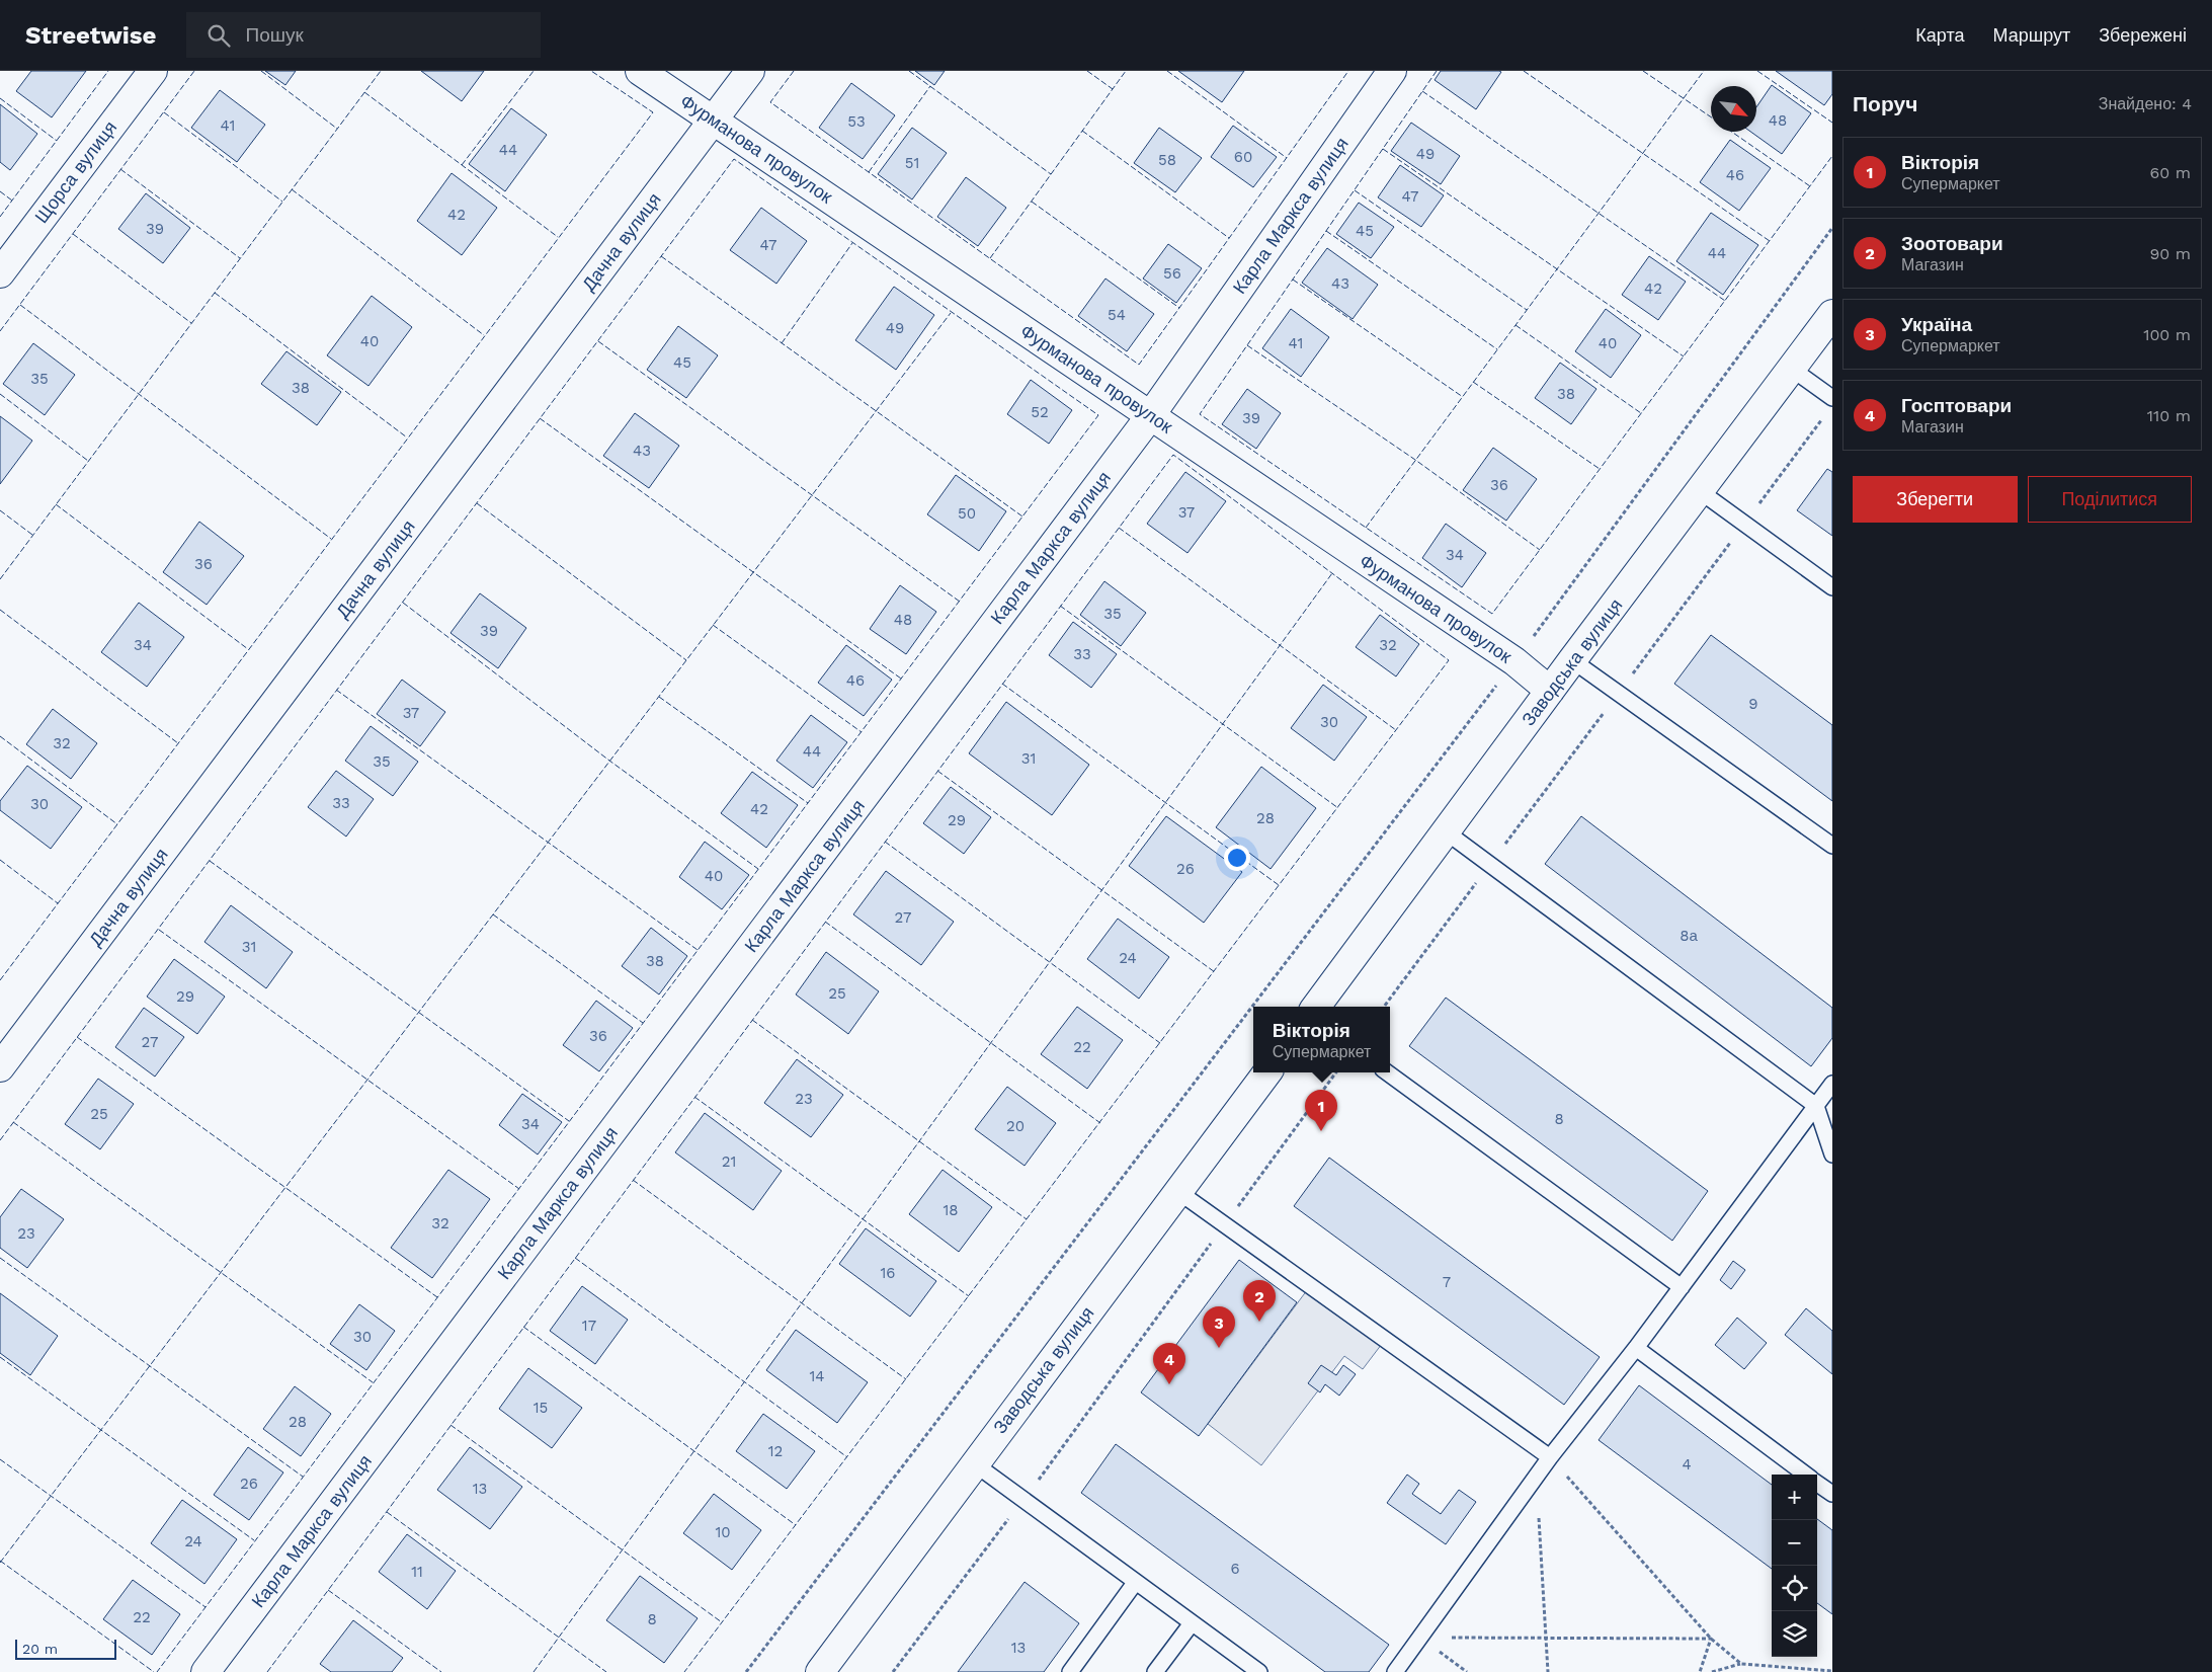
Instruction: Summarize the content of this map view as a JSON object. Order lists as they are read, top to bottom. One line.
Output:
{"streets":{"street":["Фурманова провулок","Щорса вулиця","Карла Маркса вулиця","Дачна вулиця","Заводська вулиця"]},"crossings":[["Фурманова провулок","Карла Маркса вулиця"],["Фурманова провулок","Дачна вулиця"],["Фурманова провулок","Заводська вулиця"]],"house_numbers":["48","53","41","44","49","60","58","51","46","47","42","39","45","47","44","56","43","42","54","49","40","41","40","45","35","38","38","52","39","43","36","37","50","34","36","35","48","39","34","32","33","46","9","37","30","32","44","31","35","33","30","42","28","29","26","40","27","8а","31","24","38","25","29","36","27","22","23","25","8","34","20","21","18","32","23","16","7","17","30","14","15","28","12","4","26","13","10","24","6","11","22","8","13"],"scale_bar":"20 m","north":"bottom right","page":{"header":"Streetwise","search":"Пошук","nav":["Карта","Маршрут","Збережені"],"heading":["Поруч","Знайдено: 4"],"list":[{"mark":"1","name":"Вікторія","note":"Супермаркет","value":"60 m"},{"mark":"2","name":"Зоотовари","note":"Магазин","value":"90 m"},{"mark":"3","name":"Україна","note":"Супермаркет","value":"100 m"},{"mark":"4","name":"Госптовари","note":"Магазин","value":"110 m"}],"buttons":["Зберегти","Поділитися"],"popup":["Вікторія","Супермаркет"],"pins":["1","2","3","4"],"map_buttons":["+","−"],"scale":"20 m"}}
